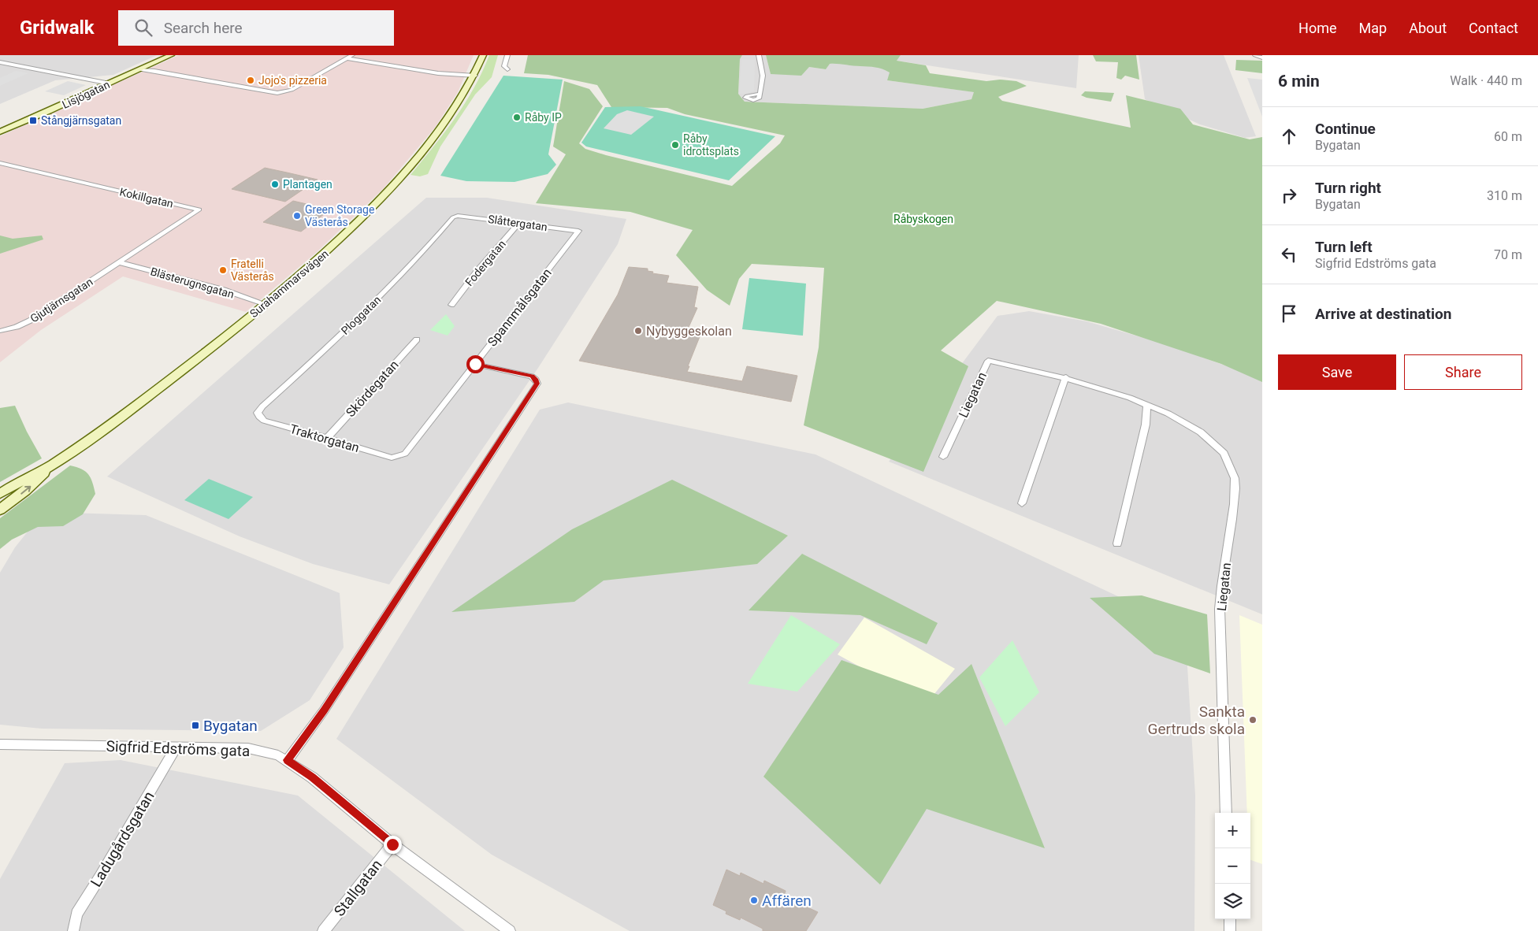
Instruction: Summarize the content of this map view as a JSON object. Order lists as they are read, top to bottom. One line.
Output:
{"streets":{"main road":["Lisjögatan","Surahammarsvägen"],"street":["Kokillgatan","Slåttergatan","Fodergatan","Blästerugnsgatan","Gjutjärnsgatan","Spannmålsgatan","Ploggatan","Skördegatan","Liegatan","Traktorgatan","Sigfrid Edströms gata","Ladugårdsgatan","Stallgatan"]},"crossings":[["Kokillgatan","Blästerugnsgatan"],["Kokillgatan","Gjutjärnsgatan"],["Slåttergatan","Fodergatan"],["Slåttergatan","Spannmålsgatan"],["Slåttergatan","Ploggatan"],["Blästerugnsgatan","Surahammarsvägen"],["Blästerugnsgatan","Gjutjärnsgatan"],["Spannmålsgatan","Traktorgatan"],["Ploggatan","Traktorgatan"],["Skördegatan","Traktorgatan"],["Sigfrid Edströms gata","Ladugårdsgatan"],["Sigfrid Edströms gata","Stallgatan"]],"parks":["Råbyskogen"],"places":{"other":["Jojo's pizzeria","Råby IP","Råby idrottsplats","Plantagen","Green Storage Västerås","Fratelli Västerås","Nybyggeskolan","Sankta Gertruds skola","Affären"],"transit":["Stångjärnsgatan","Bygatan"]},"page":{"header":"Gridwalk","search":"Search here","nav":["Home","Map","About","Contact"],"heading":["6 min","Walk · 440 m"],"list":[["Continue","Bygatan","60 m"],["Turn right","Bygatan","310 m"],["Turn left","Sigfrid Edströms gata","70 m"],"Arrive at destination"],"buttons":["Save","Share"],"map_buttons":["+","−"]}}
